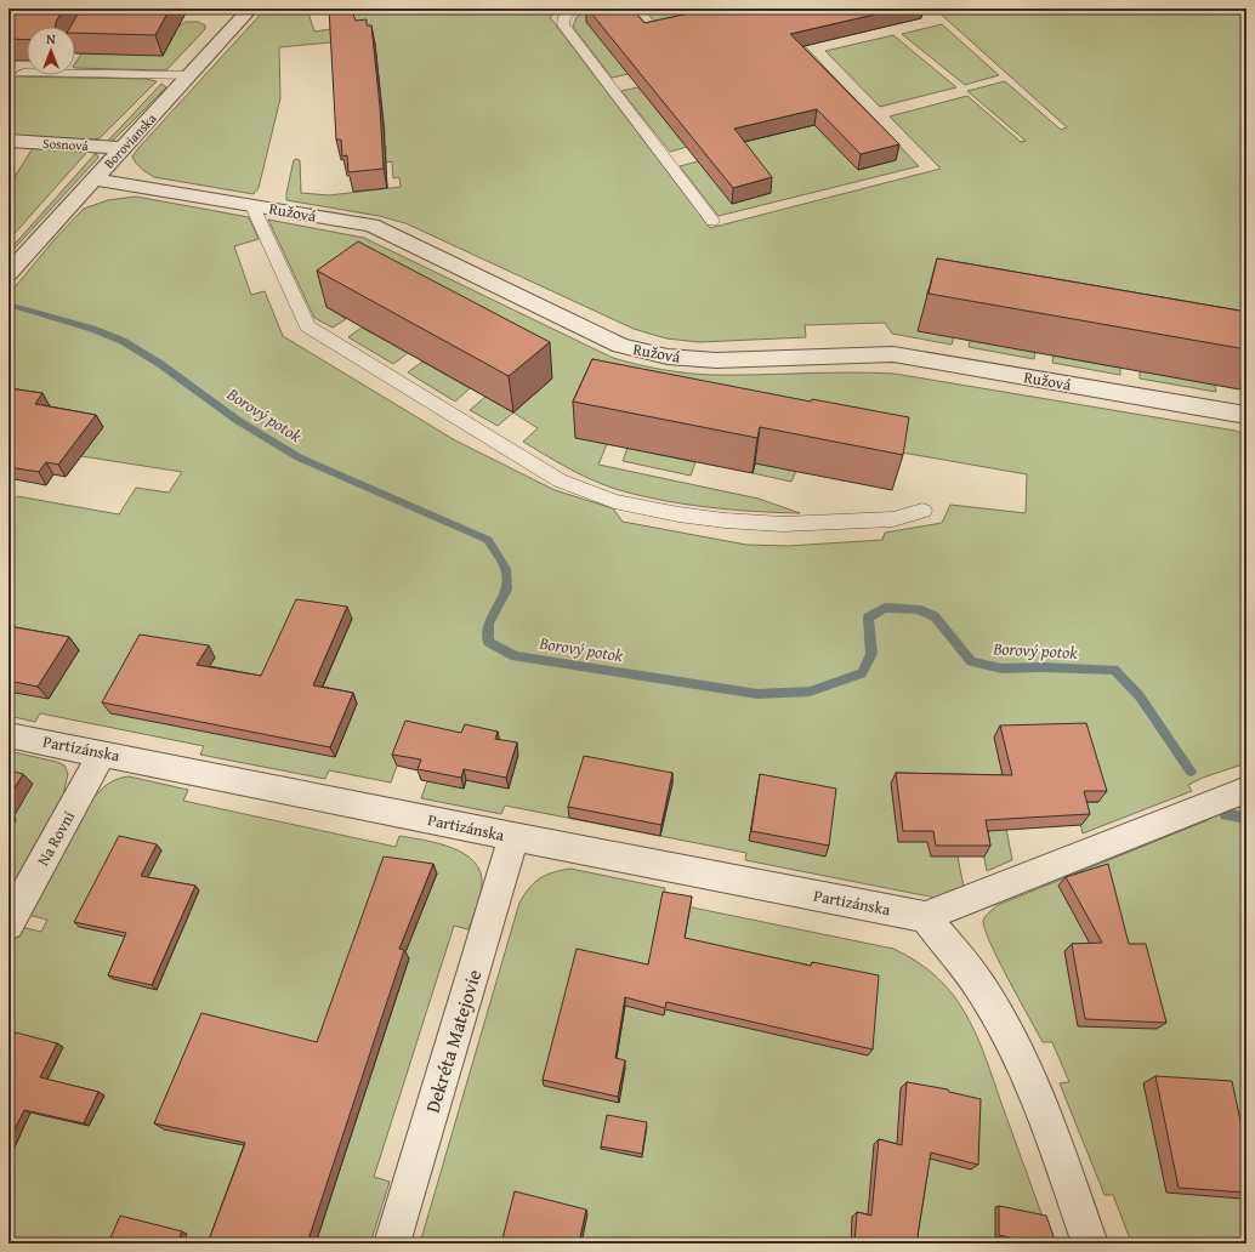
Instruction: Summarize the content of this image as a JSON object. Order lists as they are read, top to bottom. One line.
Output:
{"streets":{"street":["Borovianska","Sosnová","Ružová","Partizánska","Na Rovni","Dekréta Matejovie"]},"crossings":[["Borovianska","Sosnová"],["Borovianska","Ružová"],["Partizánska","Na Rovni"],["Partizánska","Dekréta Matejovie"]],"water":["Borový potok"],"north":"top"}
